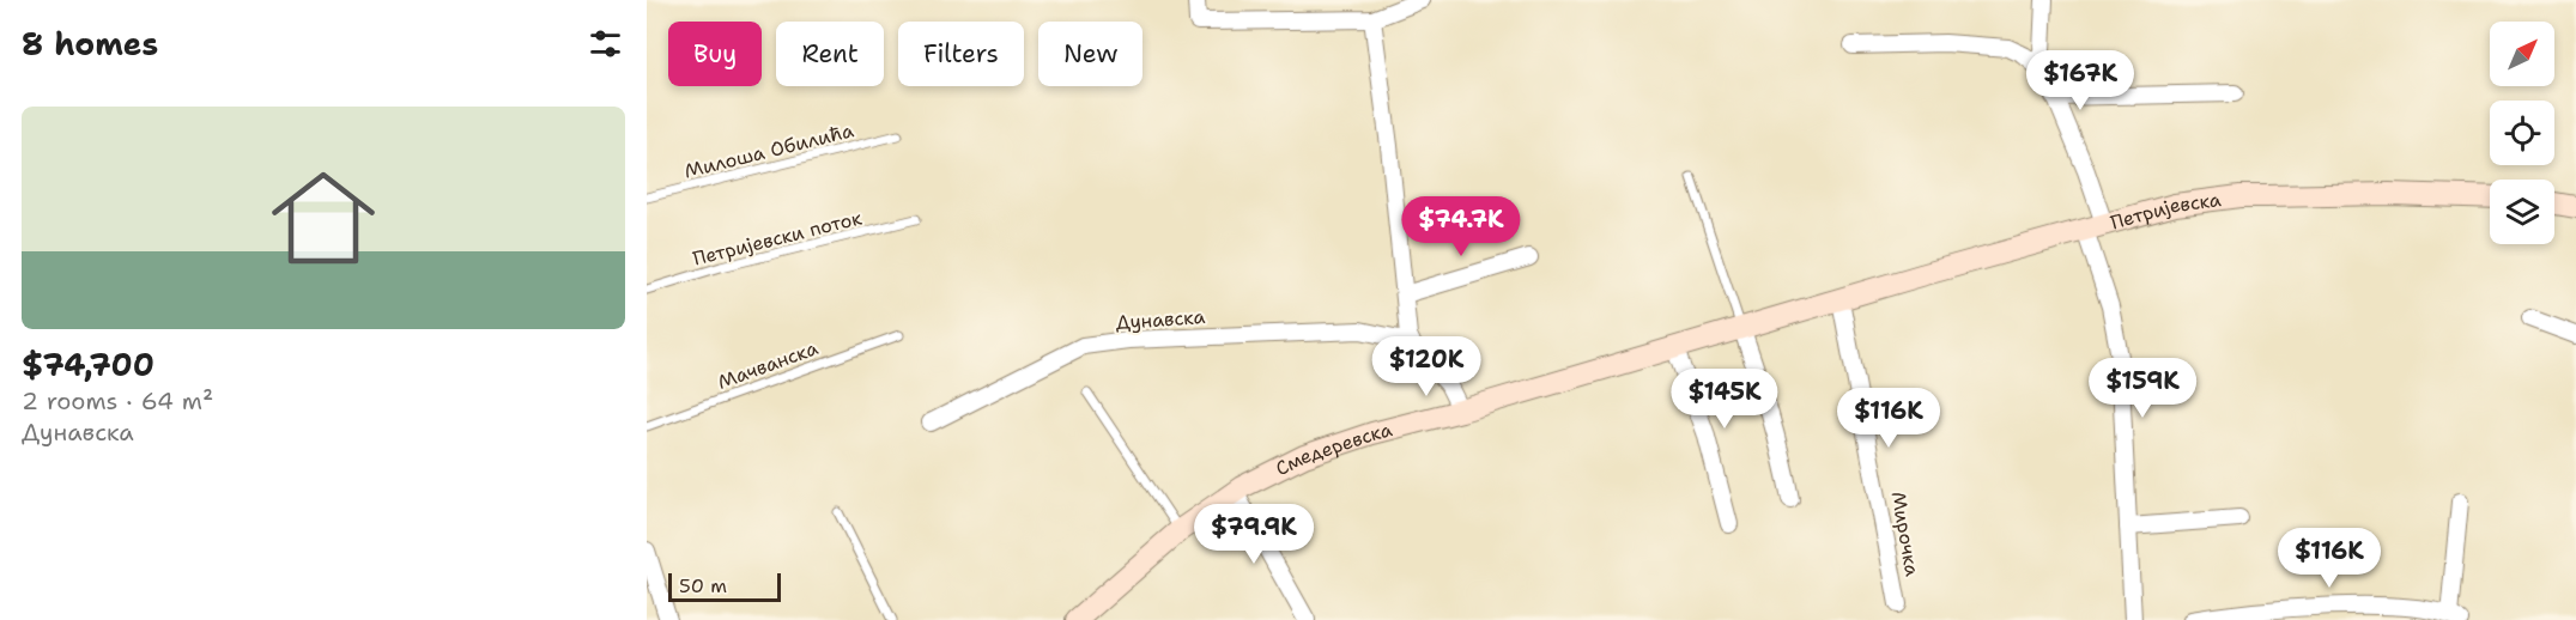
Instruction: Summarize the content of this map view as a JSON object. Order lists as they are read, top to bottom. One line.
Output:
{"streets":{"main road":["Петријевска","Смедеревска"],"street":["Дунавска","Мирочка"],"lane":["Милоша Обилића","Петријевски поток","Мачванска"]},"crossings":[["Петријевска","Смедеревска"],["Петријевска","Мирочка"],["Смедеревска","Мирочка"]],"scale_bar":"50 m","north":"top right","page":{"heading":"8 homes","chip":["Buy","Rent","Filters","New"],"price":["$167K","$74.7K","$120K","$159K","$145K","$116K","$79.9K","$116K"],"list":[{"name":"$74,700","note":"2 rooms · 64 m² · Дунавска"}],"scale":"50 m"}}
